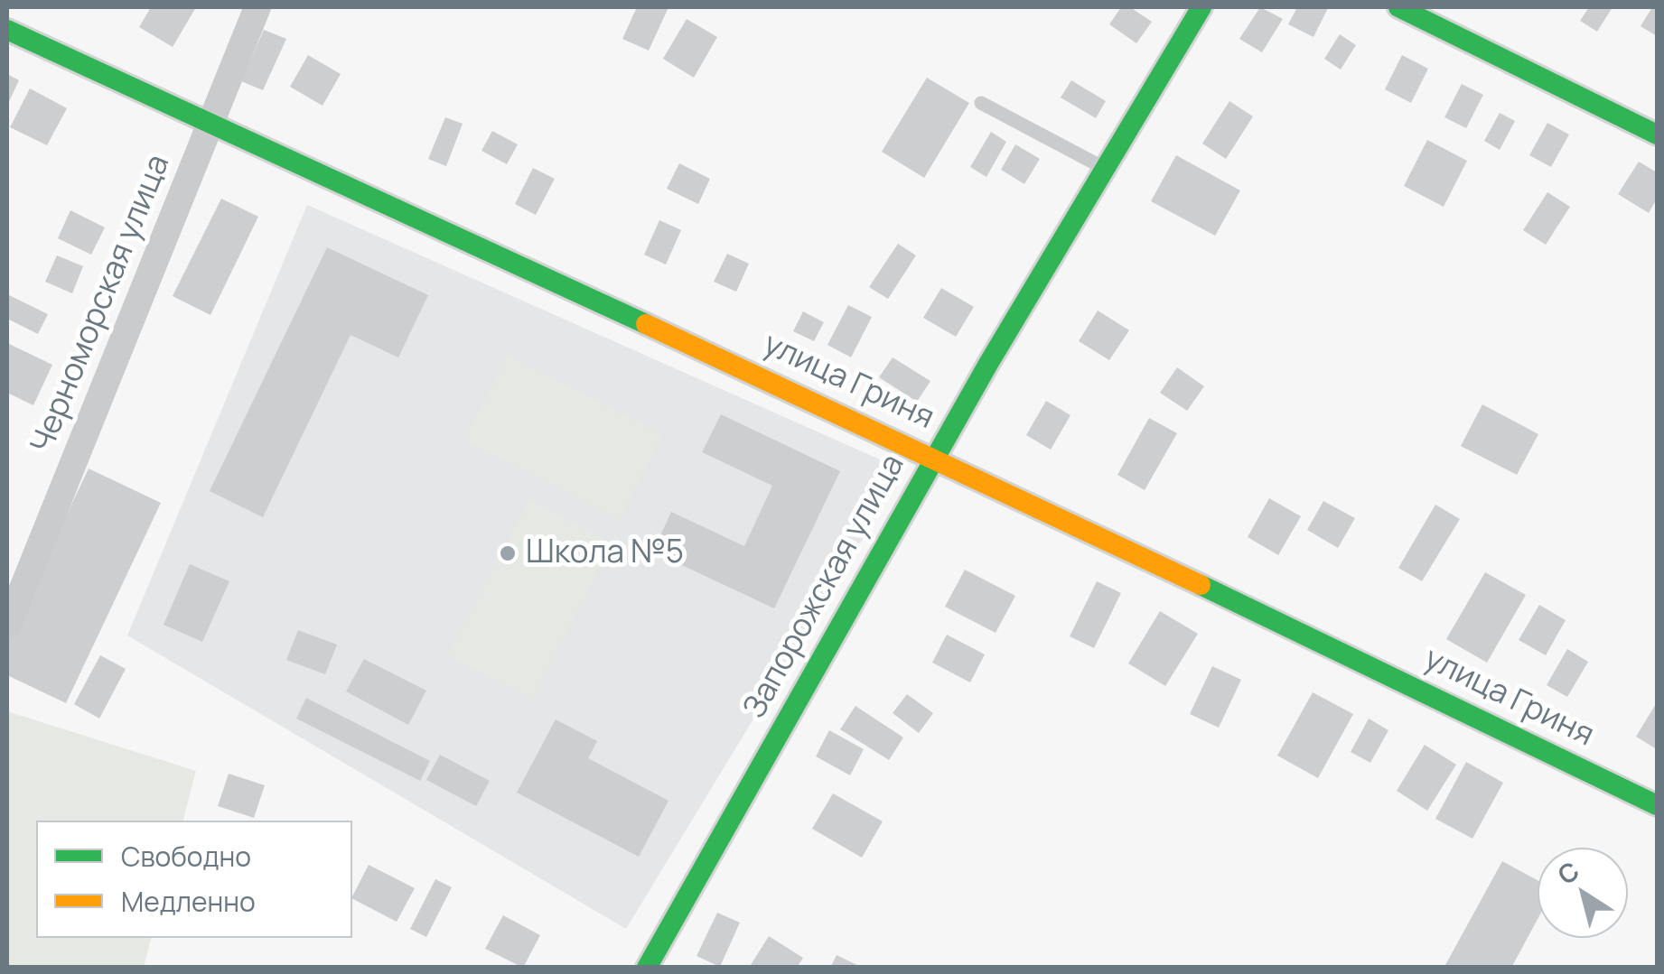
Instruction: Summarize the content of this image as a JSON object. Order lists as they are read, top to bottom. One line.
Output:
{"streets":{"street":["Черноморская улица","улица Гриня","Запорожская улица"]},"crossings":[["Черноморская улица","улица Гриня"],["улица Гриня","Запорожская улица"]],"places":["Школа №5"],"legend":["Свободно","Медленно"],"north":"top left"}
